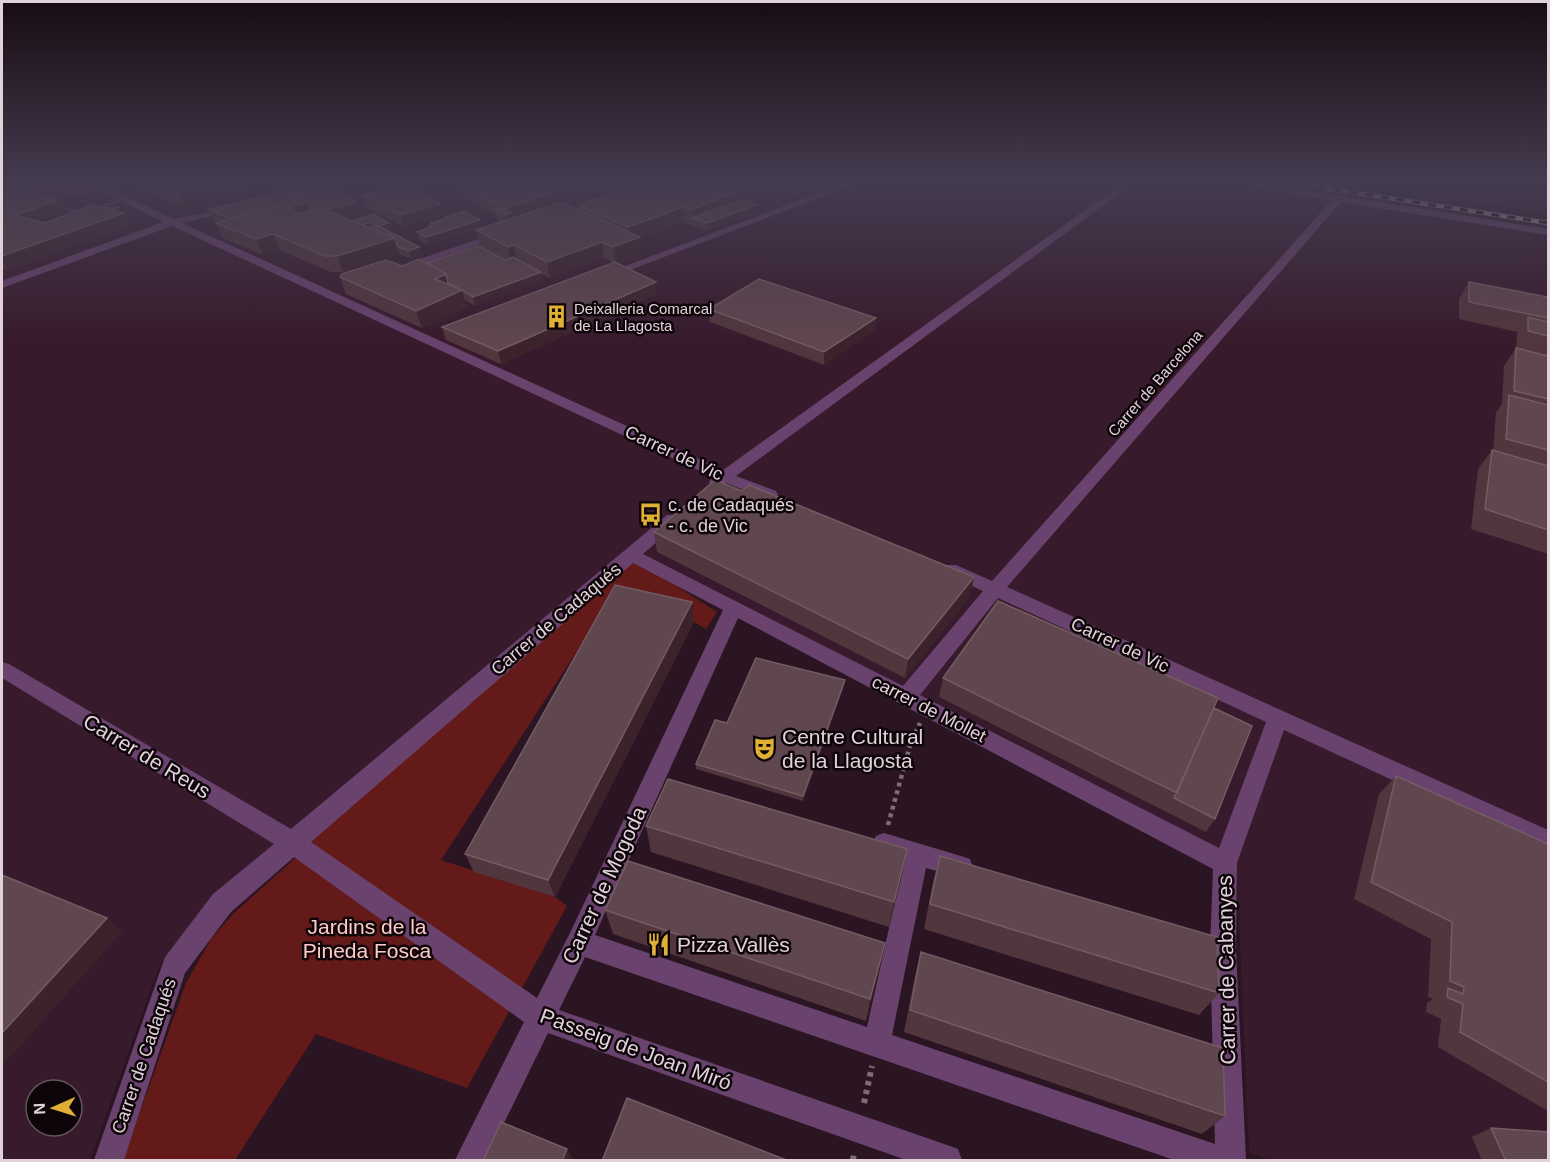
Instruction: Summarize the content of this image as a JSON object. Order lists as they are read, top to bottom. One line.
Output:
{"streets":{"street":["Carrer de Barcelona","Carrer de Vic","Carrer de Cadaqués","carrer de Mollet","Carrer de Reus","Carrer de Mogoda","Carrer de Cabanyes","Passeig de Joan Miró"]},"crossings":[["Carrer de Barcelona","Carrer de Vic"],["Carrer de Barcelona","carrer de Mollet"],["Carrer de Vic","Carrer de Cadaqués"],["Carrer de Vic","Carrer de Cabanyes"],["Carrer de Cadaqués","carrer de Mollet"],["Carrer de Cadaqués","Carrer de Reus"],["Carrer de Cadaqués","Passeig de Joan Miró"],["carrer de Mollet","Carrer de Mogoda"],["carrer de Mollet","Carrer de Cabanyes"],["Carrer de Reus","Passeig de Joan Miró"],["Carrer de Mogoda","Passeig de Joan Miró"]],"parks":["Jardins de la Pineda Fosca"],"places":{"building":["Deixalleria Comarcal de La Llagosta"],"bus stop":["c. de Cadaqués - c. de Vic"],"theatre":["Centre Cultural de la Llagosta"],"restaurant":["Pizza Vallès"]},"north":"left"}
